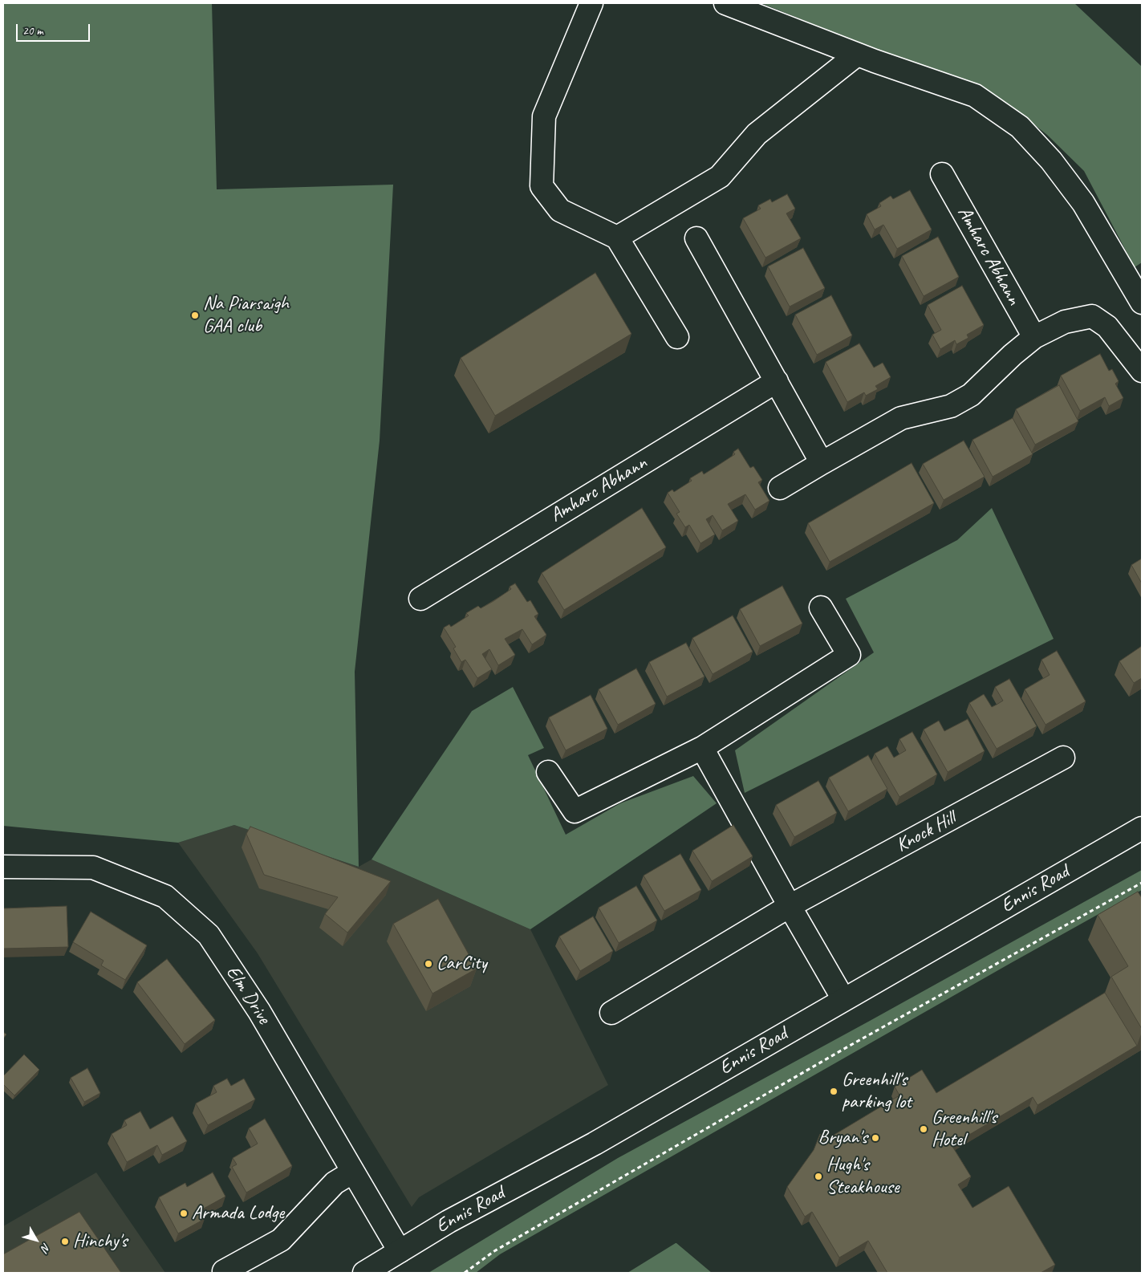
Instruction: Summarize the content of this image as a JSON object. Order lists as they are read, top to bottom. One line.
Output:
{"streets":{"street":["Amharc Abhann","Knock Hill","Ennis Road","Elm Drive"]},"crossings":[["Ennis Road","Elm Drive"]],"places":["Na Piarsaigh GAA club","CarCity","Greenhill's parking lot","Greenhill's Hotel","Bryan's","Hugh's Steakhouse","Armada Lodge","Hinchy's"],"scale_bar":"20 m","north":"bottom right"}
